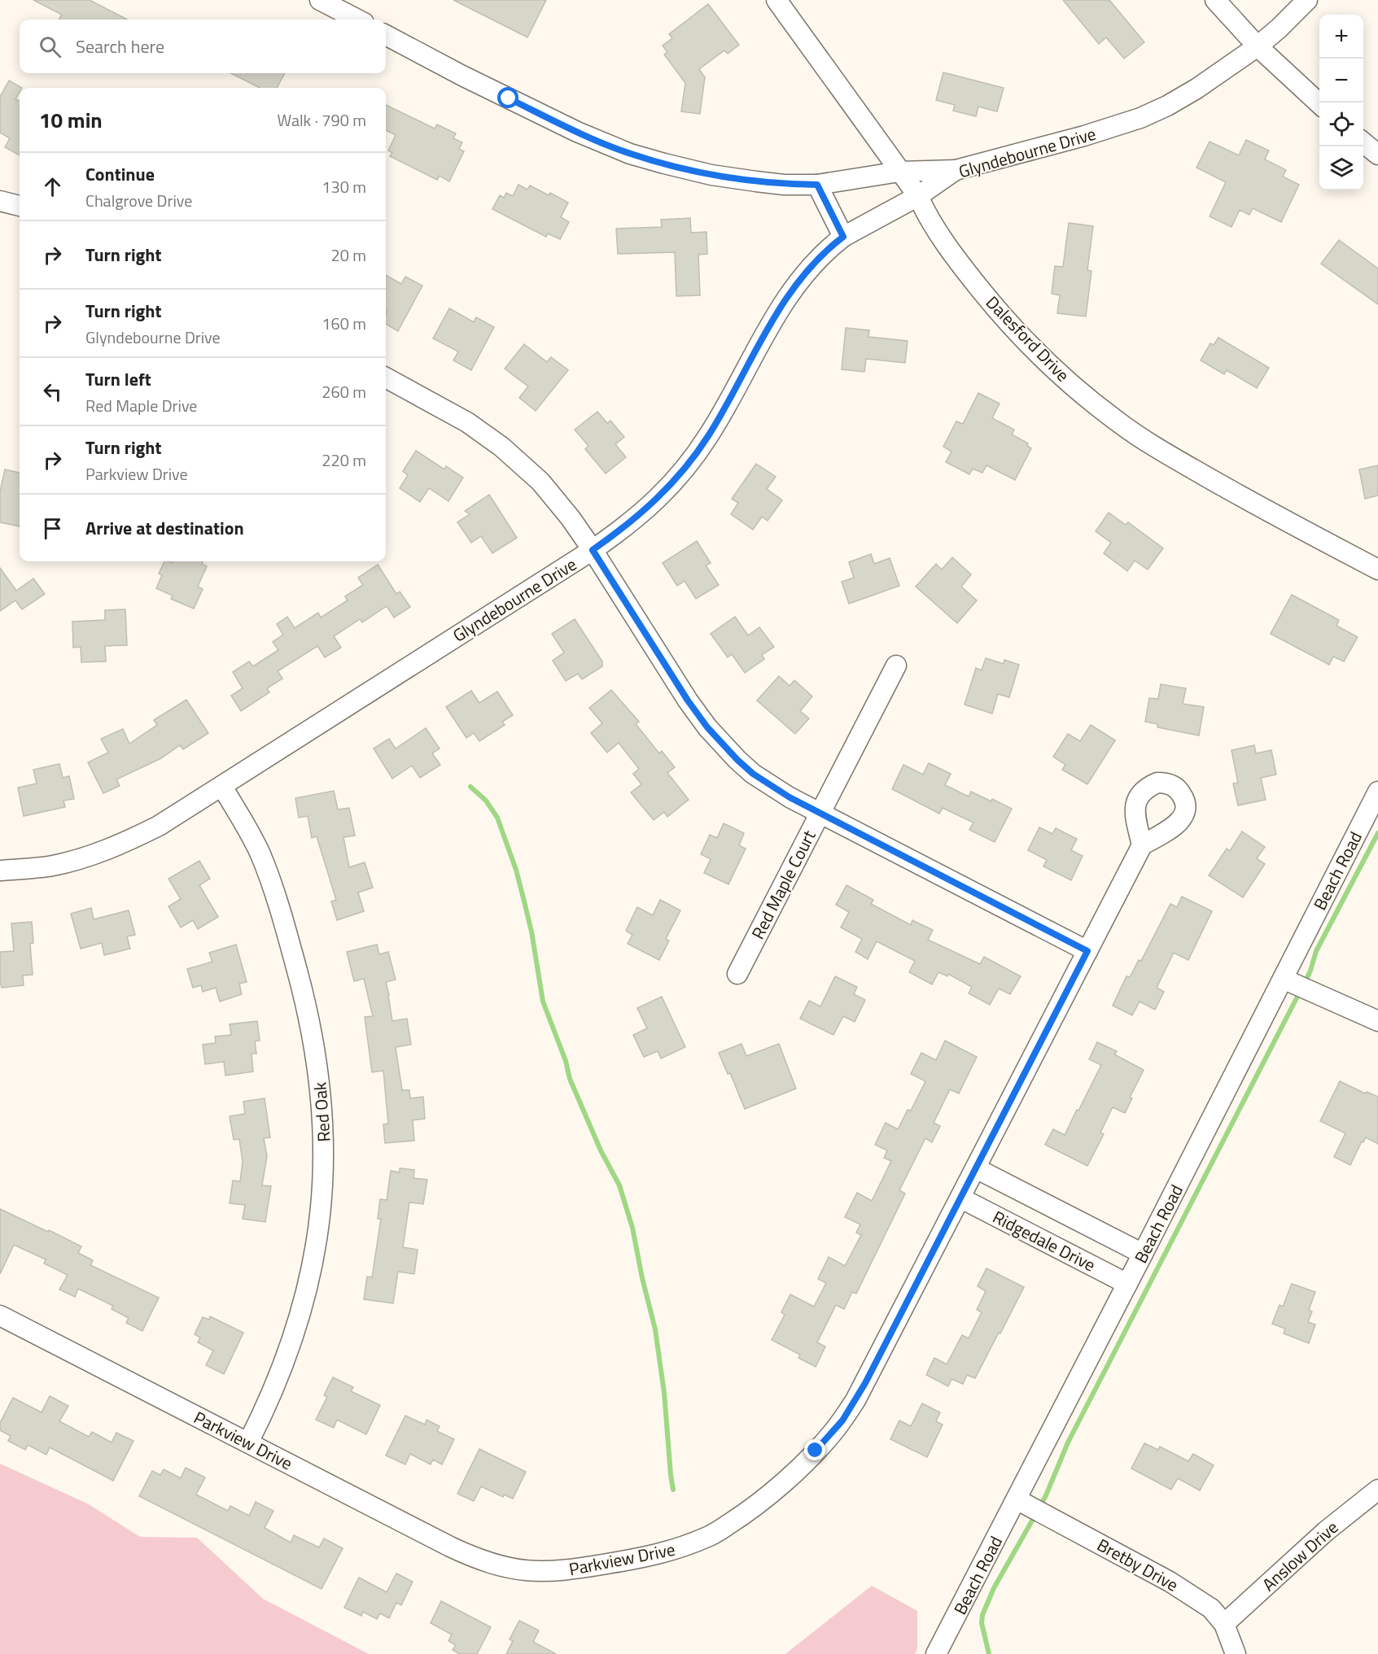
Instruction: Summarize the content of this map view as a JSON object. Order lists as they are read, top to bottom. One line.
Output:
{"streets":{"street":["Glyndebourne Drive","Dalesford Drive","Beach Road","Red Maple Court","Red Oak","Ridgedale Drive","Parkview Drive","Anslow Drive","Bretby Drive"]},"crossings":[["Glyndebourne Drive","Dalesford Drive"],["Glyndebourne Drive","Red Oak"],["Beach Road","Ridgedale Drive"],["Beach Road","Bretby Drive"],["Red Oak","Parkview Drive"],["Ridgedale Drive","Parkview Drive"],["Anslow Drive","Bretby Drive"]],"page":{"map_buttons":["+","−"],"search":"Search here","heading":["10 min","Walk · 790 m"],"list":[["Continue","Chalgrove Drive","130 m"],["Turn right","20 m"],["Turn right","Glyndebourne Drive","160 m"],["Turn left","Red Maple Drive","260 m"],["Turn right","Parkview Drive","220 m"],"Arrive at destination"]}}
